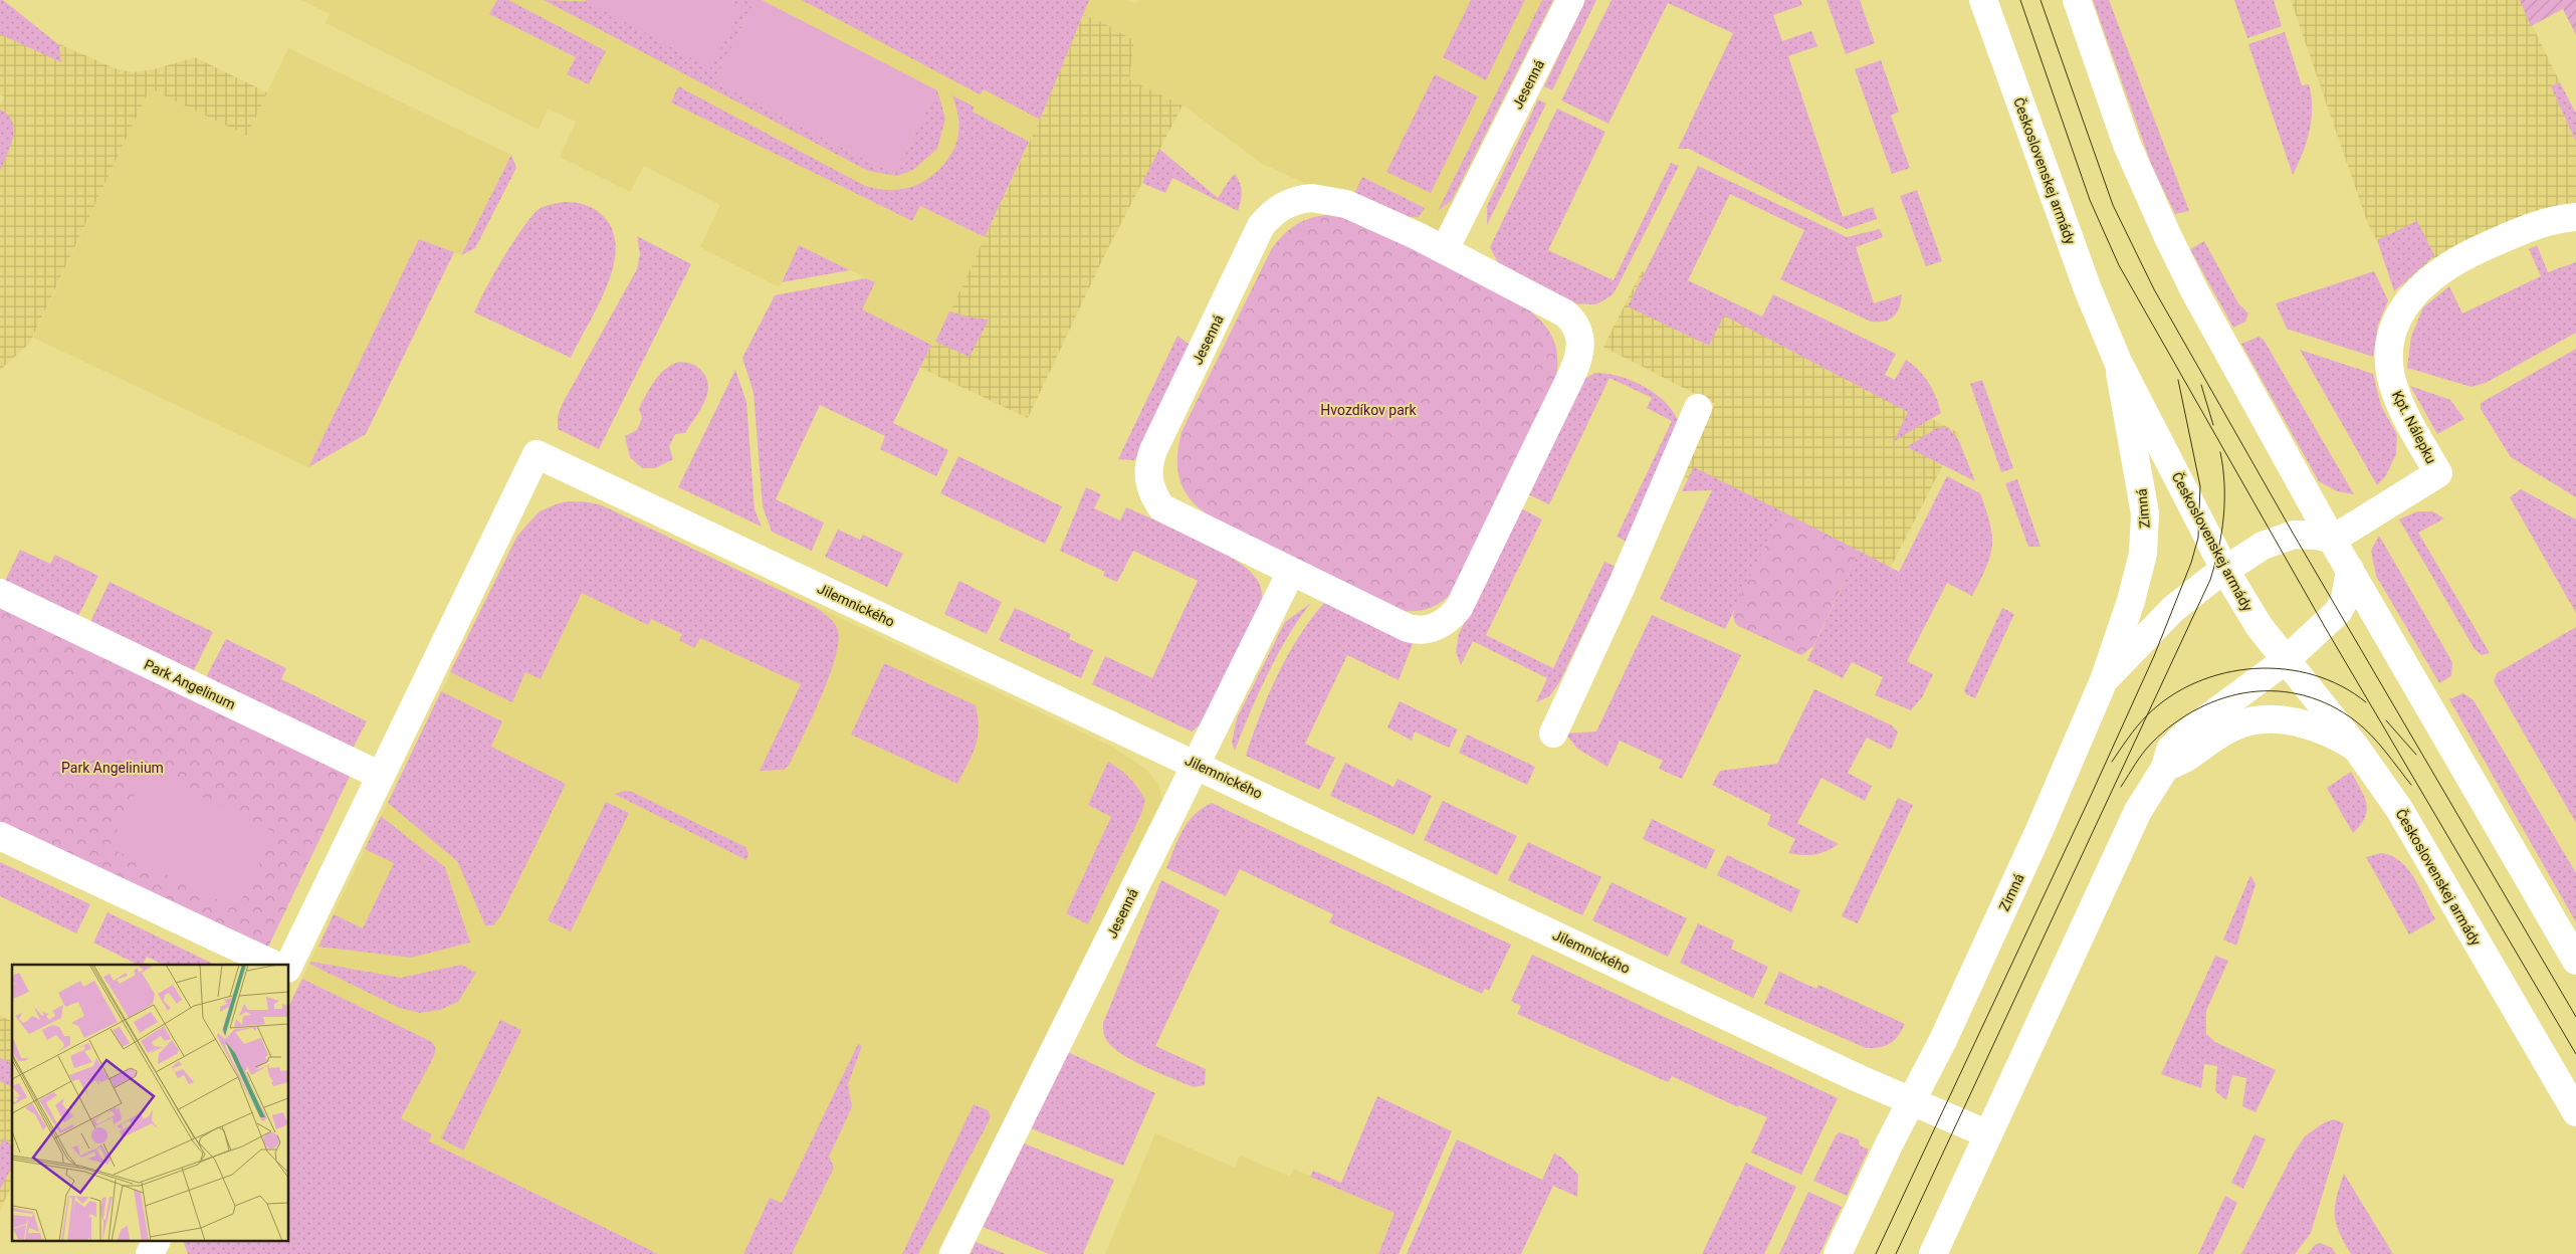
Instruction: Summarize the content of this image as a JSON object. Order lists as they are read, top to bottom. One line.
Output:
{"streets":{"street":["Jesenná","Československej armády","Kpt. Nálepku","Zimná","Jilemnického","Park Angelinum"]},"crossings":[["Jesenná","Jilemnického"],["Československej armády","Kpt. Nálepku"],["Československej armády","Zimná"],["Kpt. Nálepku","Zimná"],["Zimná","Jilemnického"],["Jilemnického","Park Angelinum"]],"parks":["Hvozdíkov park","Park Angelinium"]}
